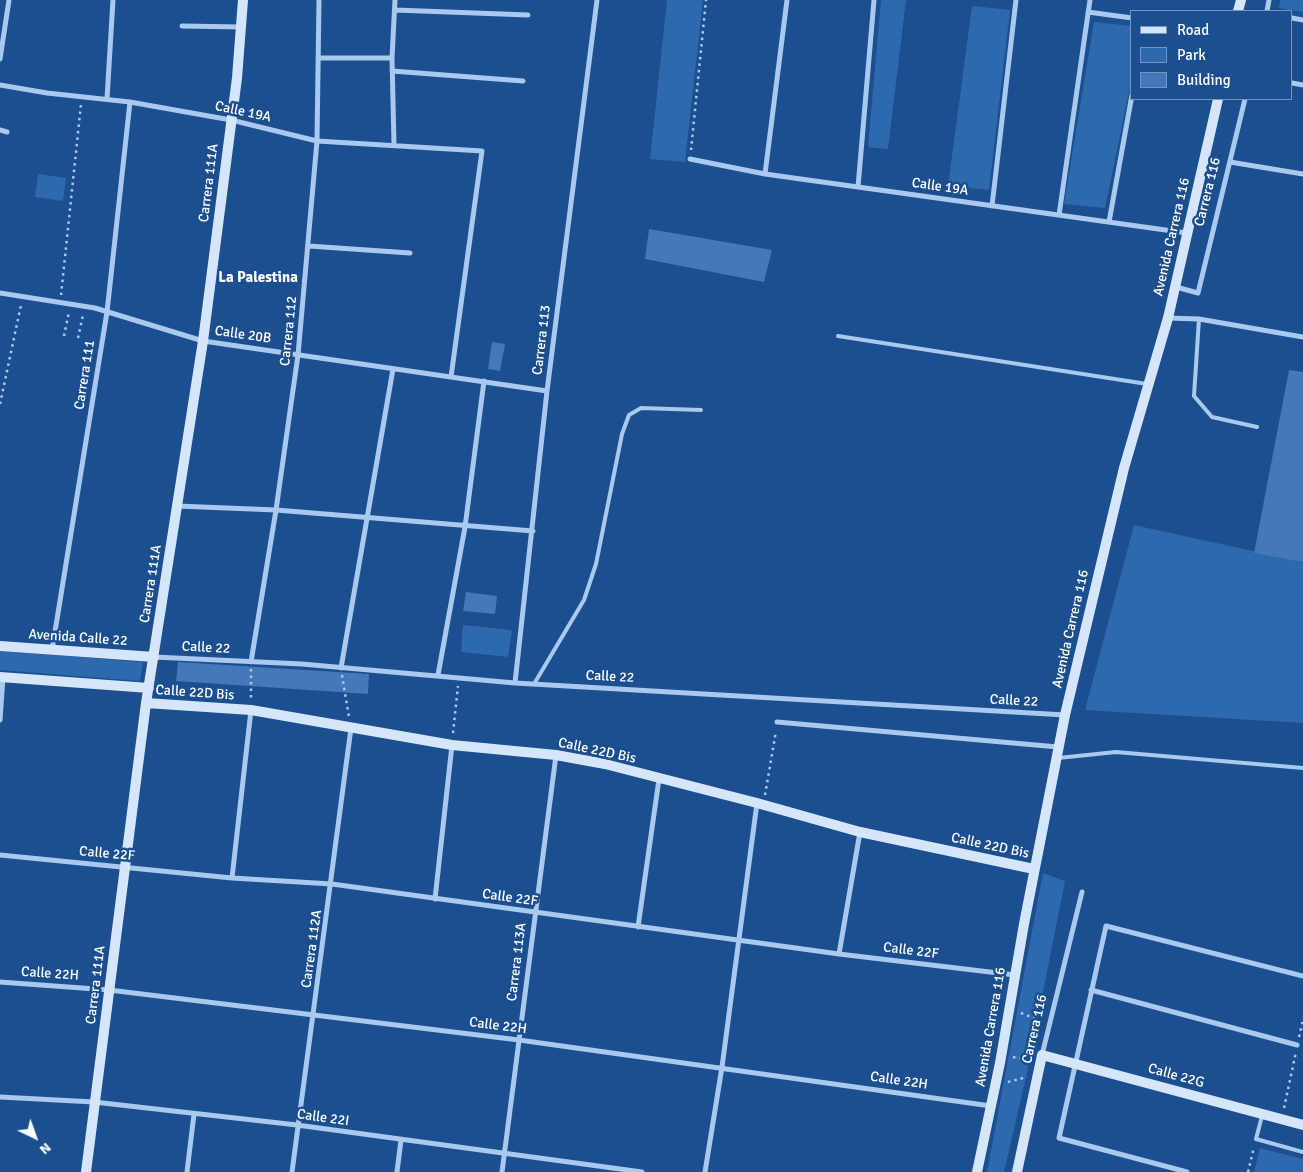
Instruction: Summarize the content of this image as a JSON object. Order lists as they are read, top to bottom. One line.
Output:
{"streets":{"street":["Calle 19A","Carrera 111A","Carrera 116","Avenida Carrera 116","Carrera 112","Calle 20B","Carrera 113","Carrera 111","Avenida Calle 22","Calle 22","Calle 22D Bis","Calle 22F","Carrera 112A","Carrera 113A","Calle 22H","Calle 22G","Calle 22I"]},"crossings":[["Calle 19A","Carrera 111A"],["Calle 19A","Avenida Carrera 116"],["Calle 19A","Carrera 112"],["Calle 19A","Calle 20B"],["Calle 19A","Carrera 111"],["Carrera 111A","Calle 20B"],["Carrera 111A","Avenida Calle 22"],["Carrera 111A","Calle 22"],["Carrera 111A","Calle 22D Bis"],["Carrera 111A","Calle 22F"],["Carrera 111A","Calle 22H"],["Carrera 111A","Calle 22I"],["Carrera 116","Avenida Carrera 116"],["Carrera 116","Calle 22G"],["Avenida Carrera 116","Calle 22"],["Avenida Carrera 116","Calle 22D Bis"],["Avenida Carrera 116","Calle 22F"],["Avenida Carrera 116","Calle 22H"],["Carrera 112","Calle 20B"],["Carrera 112","Calle 22"],["Calle 20B","Carrera 113"],["Calle 20B","Carrera 111"],["Carrera 113","Calle 22"],["Carrera 111","Avenida Calle 22"],["Avenida Calle 22","Calle 22"],["Calle 22D Bis","Carrera 112A"],["Calle 22D Bis","Carrera 113A"],["Calle 22F","Carrera 112A"],["Calle 22F","Carrera 113A"],["Carrera 112A","Calle 22H"],["Carrera 112A","Calle 22I"],["Carrera 113A","Calle 22H"],["Carrera 113A","Calle 22I"]],"districts":["La Palestina"],"legend":["Road","Park","Building"],"north":"bottom right"}
